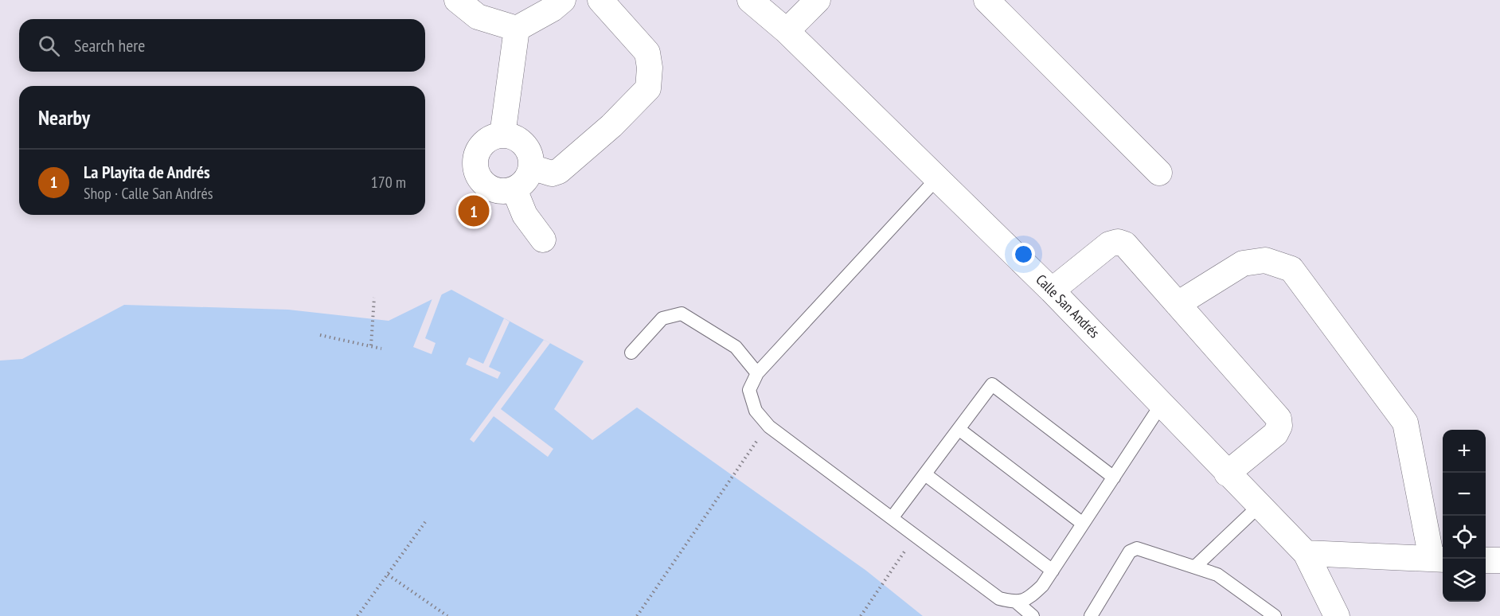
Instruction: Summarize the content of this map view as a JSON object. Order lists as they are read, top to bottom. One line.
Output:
{"streets":{"street":["Calle San Andrés"]},"page":{"search":"Search here","heading":"Nearby","list":[{"mark":"1","name":"La Playita de Andrés","note":"Shop · Calle San Andrés","value":"170 m"}],"pins":"1","map_buttons":["+","−"]}}
